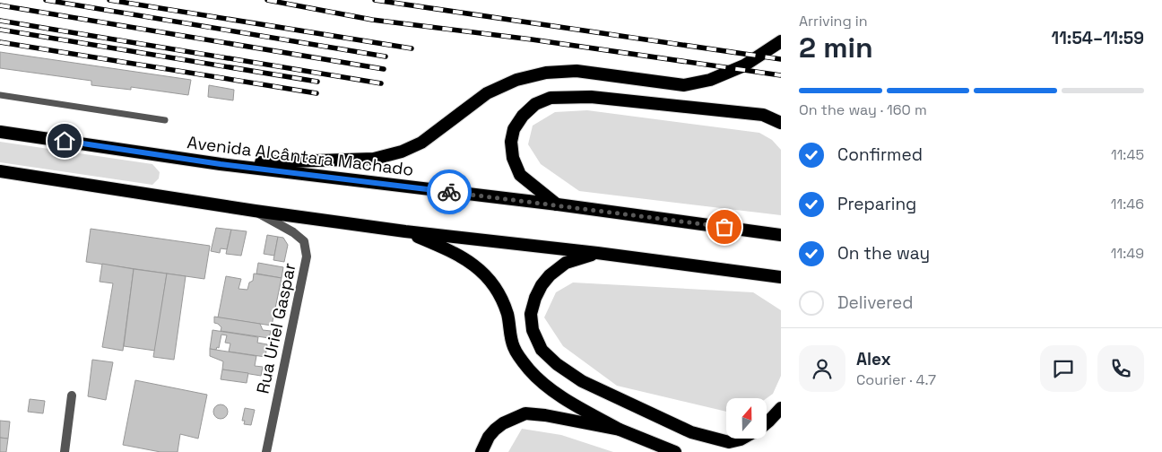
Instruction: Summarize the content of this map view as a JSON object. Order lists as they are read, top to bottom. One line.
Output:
{"streets":{"highway":["Avenida Alcântara Machado"],"street":["Rua Uriel Gaspar"]},"north":"top","page":{"heading":["2 min","Arriving in","11:54–11:59"],"panel":["Alex","Courier · 4.7"],"bar":"On the way · 160 m","list":[["Confirmed","11:45"],["Preparing","11:46"],["On the way","11:49"],"Delivered"]}}
